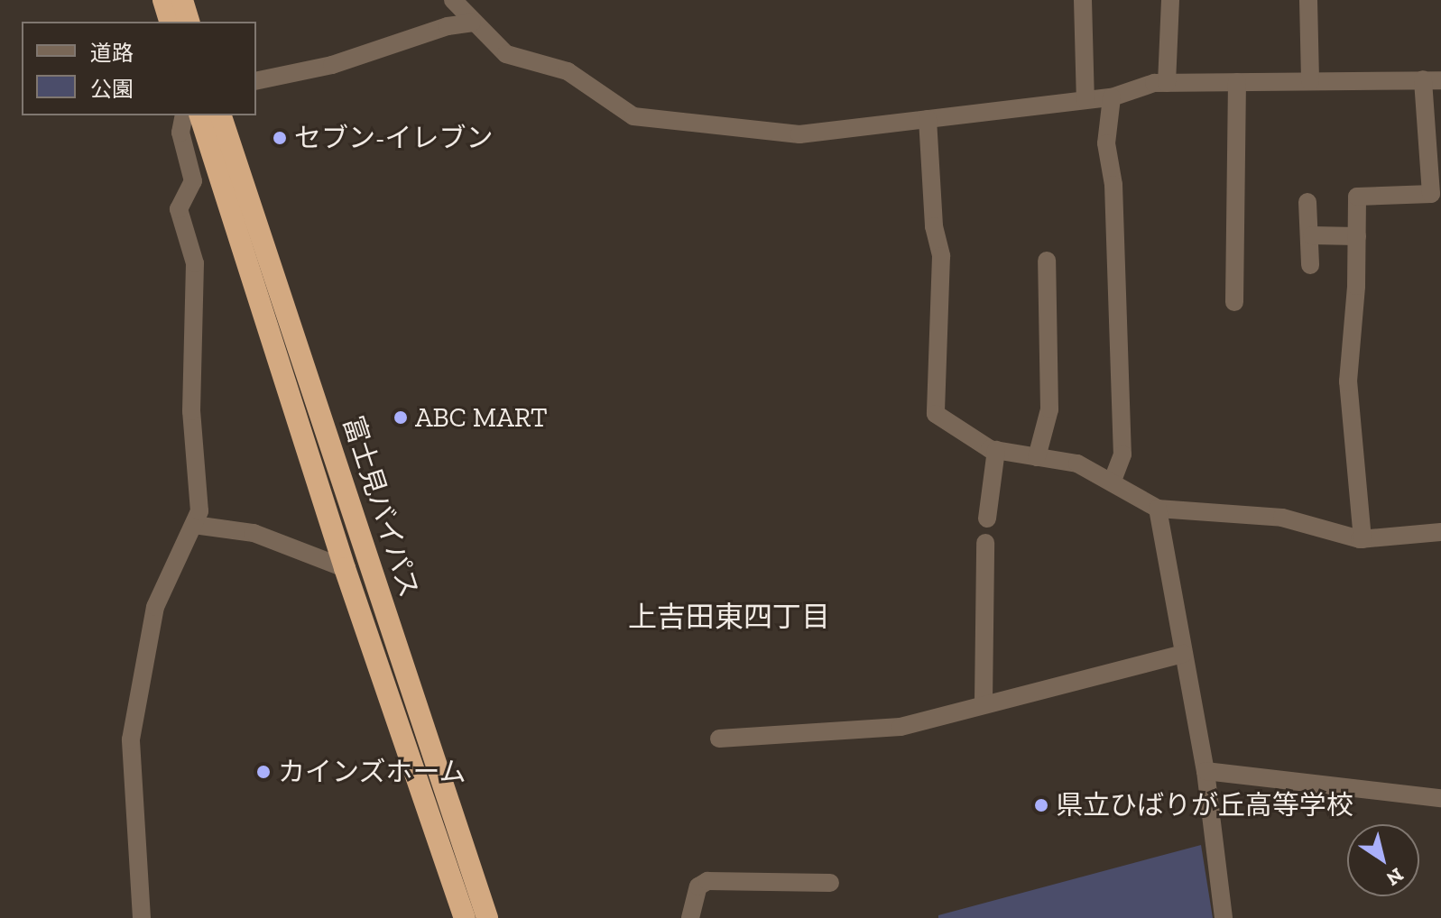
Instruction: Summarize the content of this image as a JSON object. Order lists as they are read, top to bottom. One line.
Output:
{"streets":{"highway":["富士見バイパス"]},"districts":["上吉田東四丁目"],"places":["セブン-イレブン","ABC MART","カインズホーム","県立ひばりが丘高等学校"],"legend":["道路","公園"],"north":"bottom right"}
